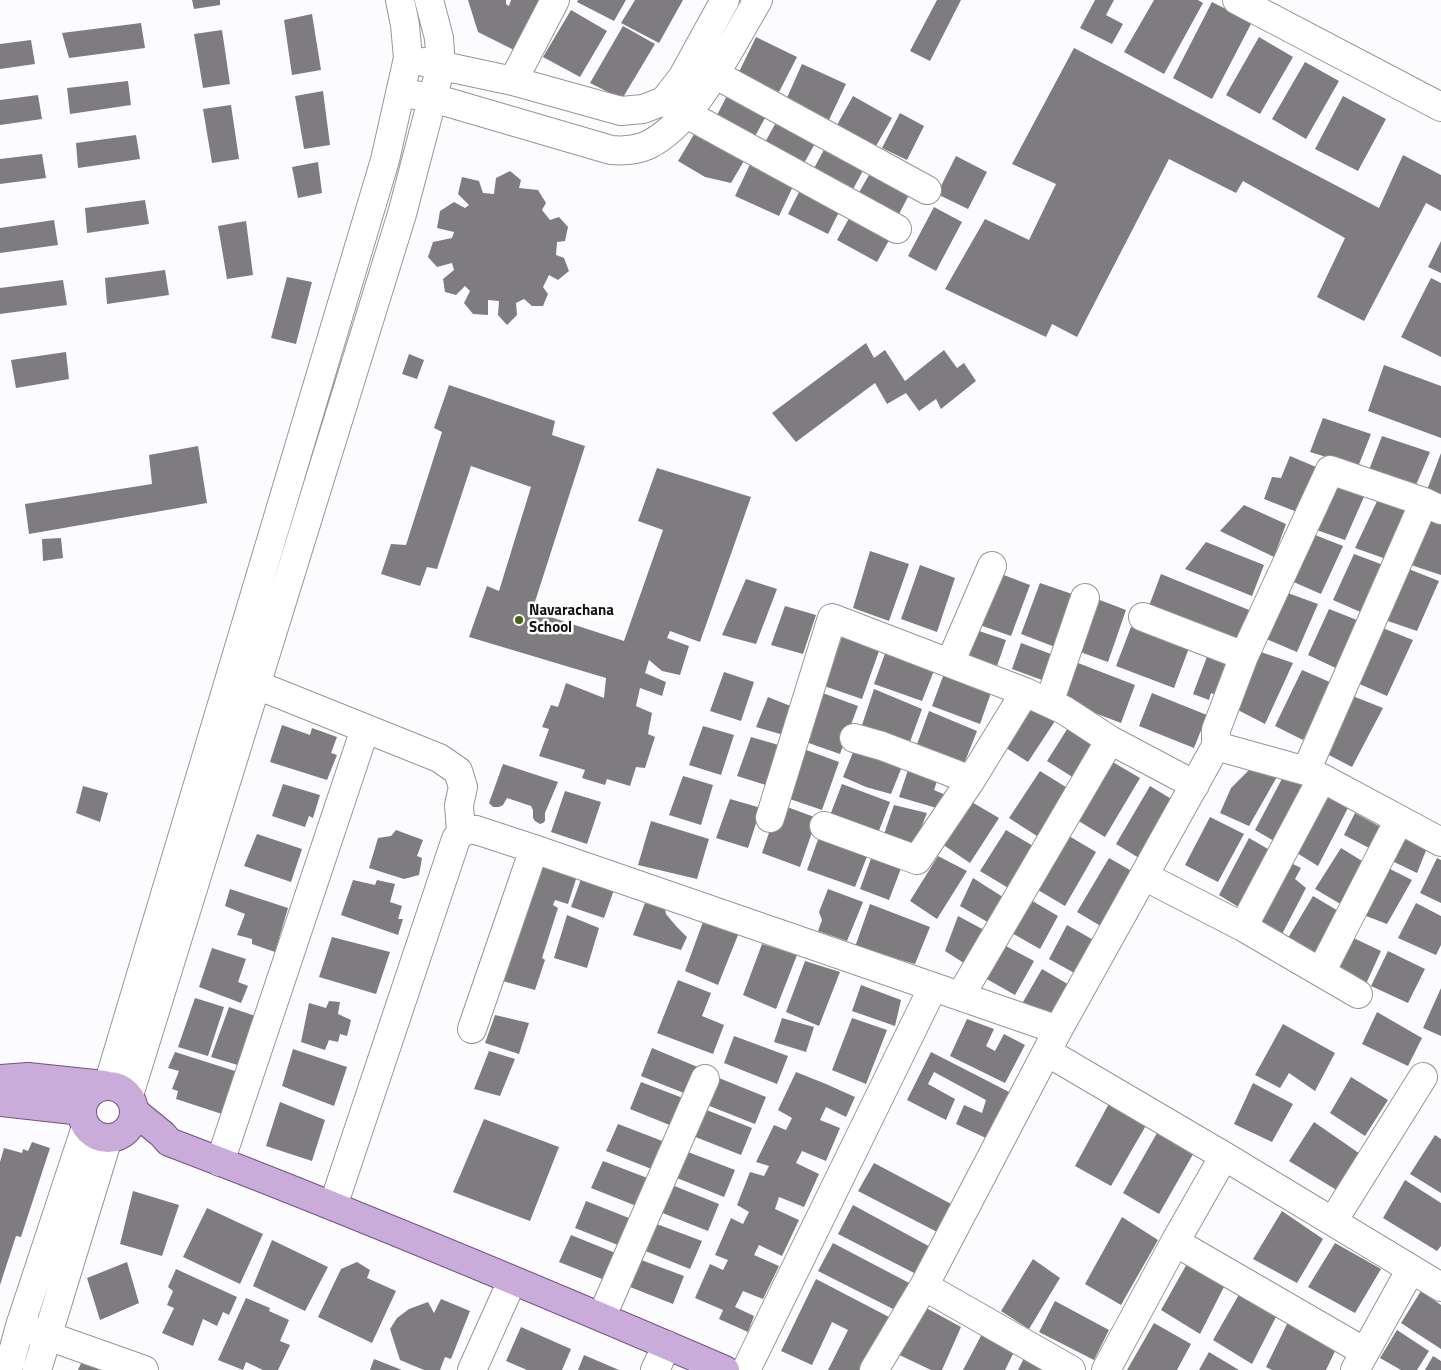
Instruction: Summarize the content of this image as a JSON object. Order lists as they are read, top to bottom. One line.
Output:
{"places":["Navarachana School"]}
